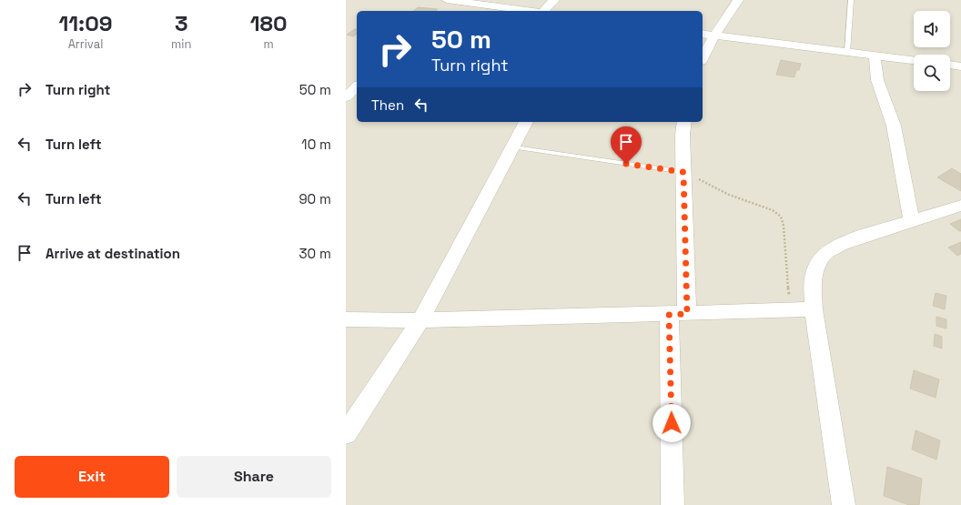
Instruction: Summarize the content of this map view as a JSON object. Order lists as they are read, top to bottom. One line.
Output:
{"page":{"eta":["11:09","Arrival","3","min","180","m"],"turn":["50 m","Turn right"],"list":[{"name":"Turn right","value":"50 m"},{"name":"Turn left","value":"10 m"},{"name":"Turn left","value":"90 m"},{"name":"Arrive at destination","value":"30 m"}],"then":"Then","buttons":["Exit","Share"]}}
